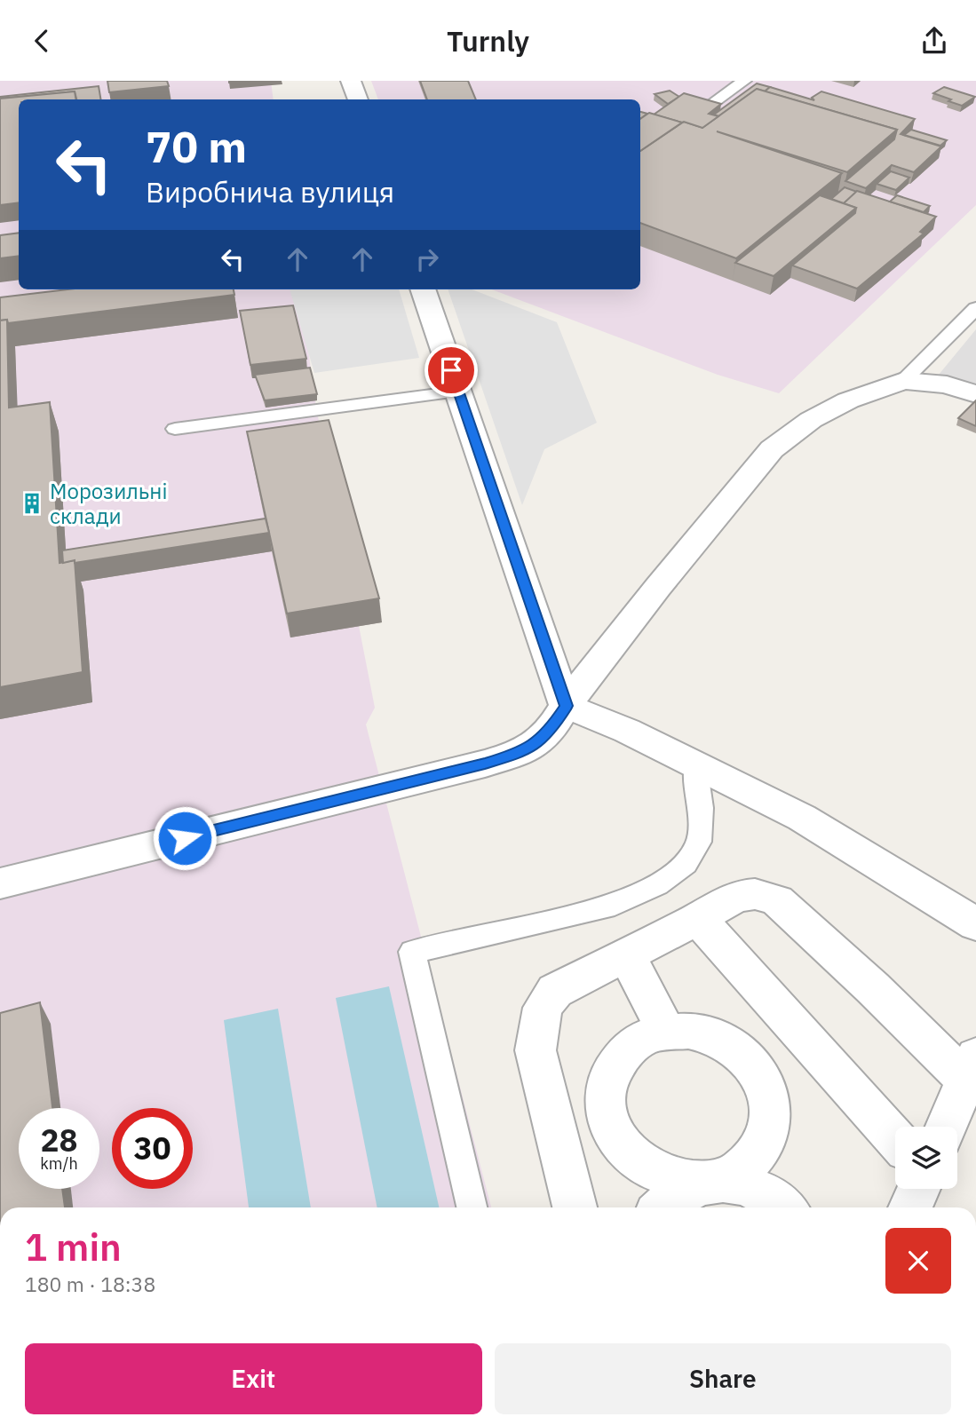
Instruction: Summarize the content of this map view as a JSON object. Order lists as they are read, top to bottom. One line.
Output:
{"places":{"building":["Морозильні склади"]},"page":{"header":"Turnly","turn":["70 m","Виробнича вулиця"],"speed":"28 km/h","limit":"30","heading":["1 min","180 m · 18:38"],"buttons":["Exit","Share"]}}
